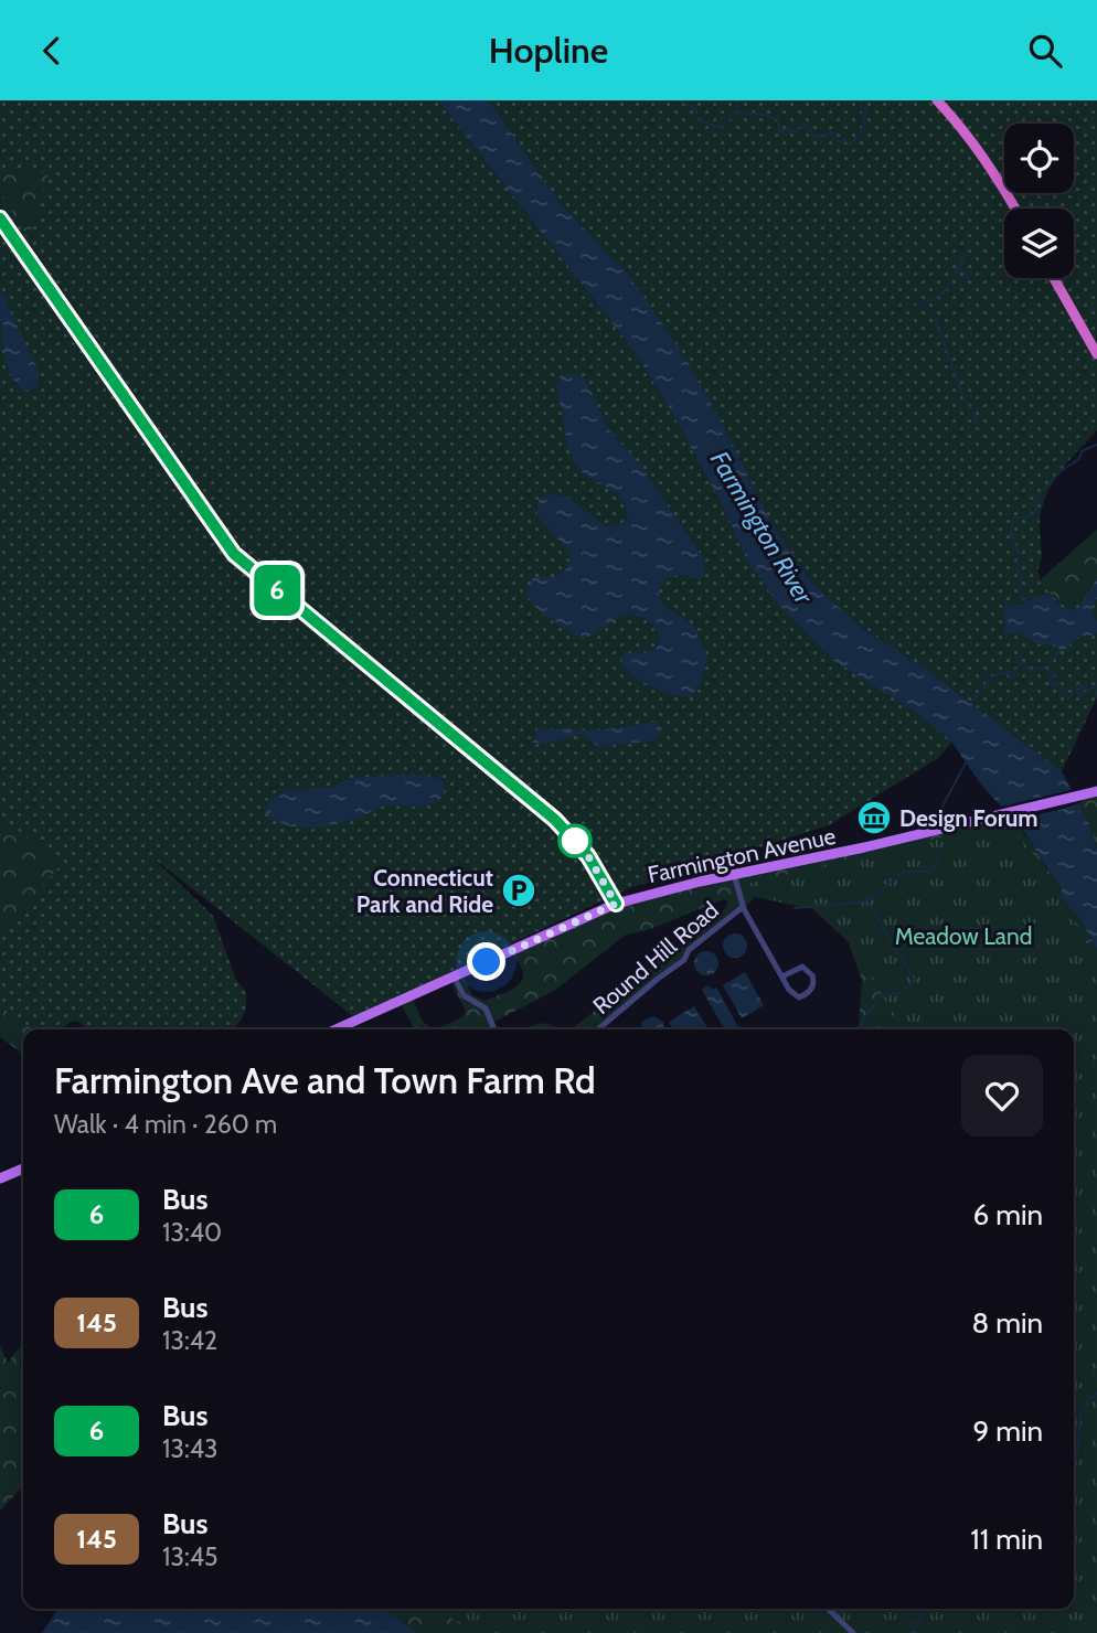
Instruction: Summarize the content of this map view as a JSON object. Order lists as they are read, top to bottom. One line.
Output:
{"streets":{"main road":["Farmington Avenue"],"street":["Round Hill Road"]},"water":["Farmington River"],"parks":["Meadow Land"],"places":{"museum":["Design Forum"],"parking":["Connecticut Park and Ride"]},"lines":["bus line 6"],"page":{"header":"Hopline","on_map":"6","heading":["Farmington Ave and Town Farm Rd","Walk · 4 min · 260 m"],"list":[{"mark":"6","name":"Bus","note":"13:40","value":"6 min"},{"mark":"145","name":"Bus","note":"13:42","value":"8 min"},{"mark":"6","name":"Bus","note":"13:43","value":"9 min"},{"mark":"145","name":"Bus","note":"13:45","value":"11 min"}]}}
